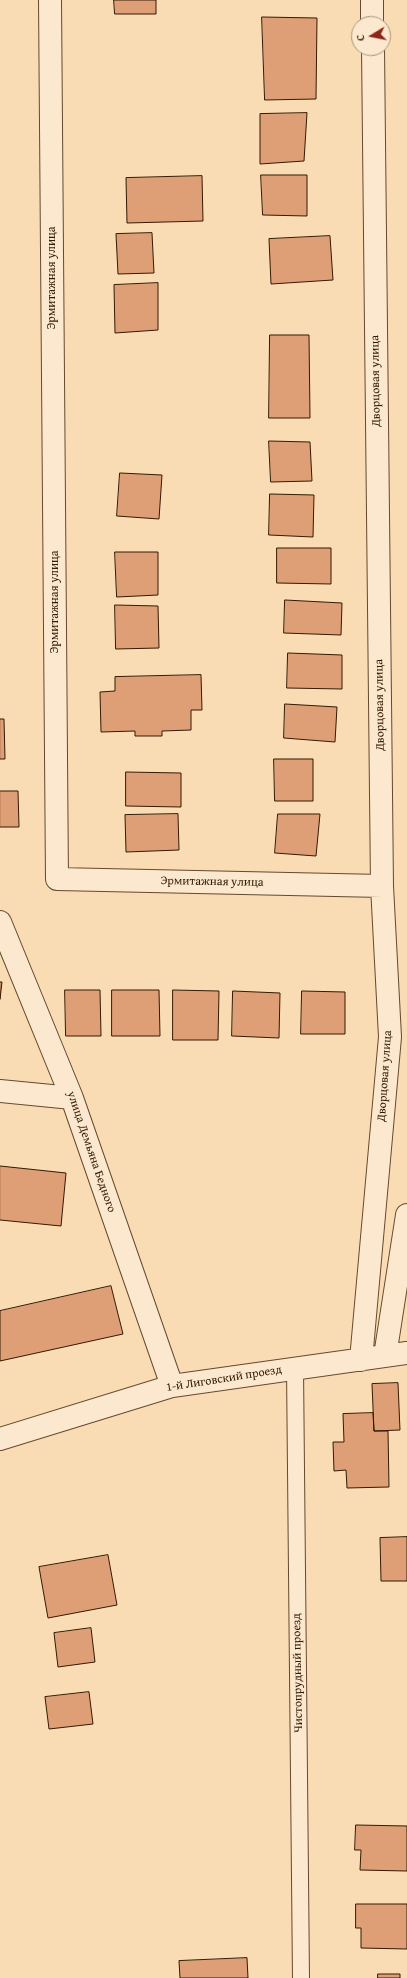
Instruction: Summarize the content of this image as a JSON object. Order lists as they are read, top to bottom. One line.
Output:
{"streets":{"street":["Эрмитажная улица","Дворцовая улица","улица Демьяна Бедного","1-й Лиговский проезд"],"lane":["Чистопрудный проезд"]},"crossings":[["Эрмитажная улица","Дворцовая улица"],["Дворцовая улица","1-й Лиговский проезд"],["улица Демьяна Бедного","1-й Лиговский проезд"],["1-й Лиговский проезд","Чистопрудный проезд"]],"north":"left"}
